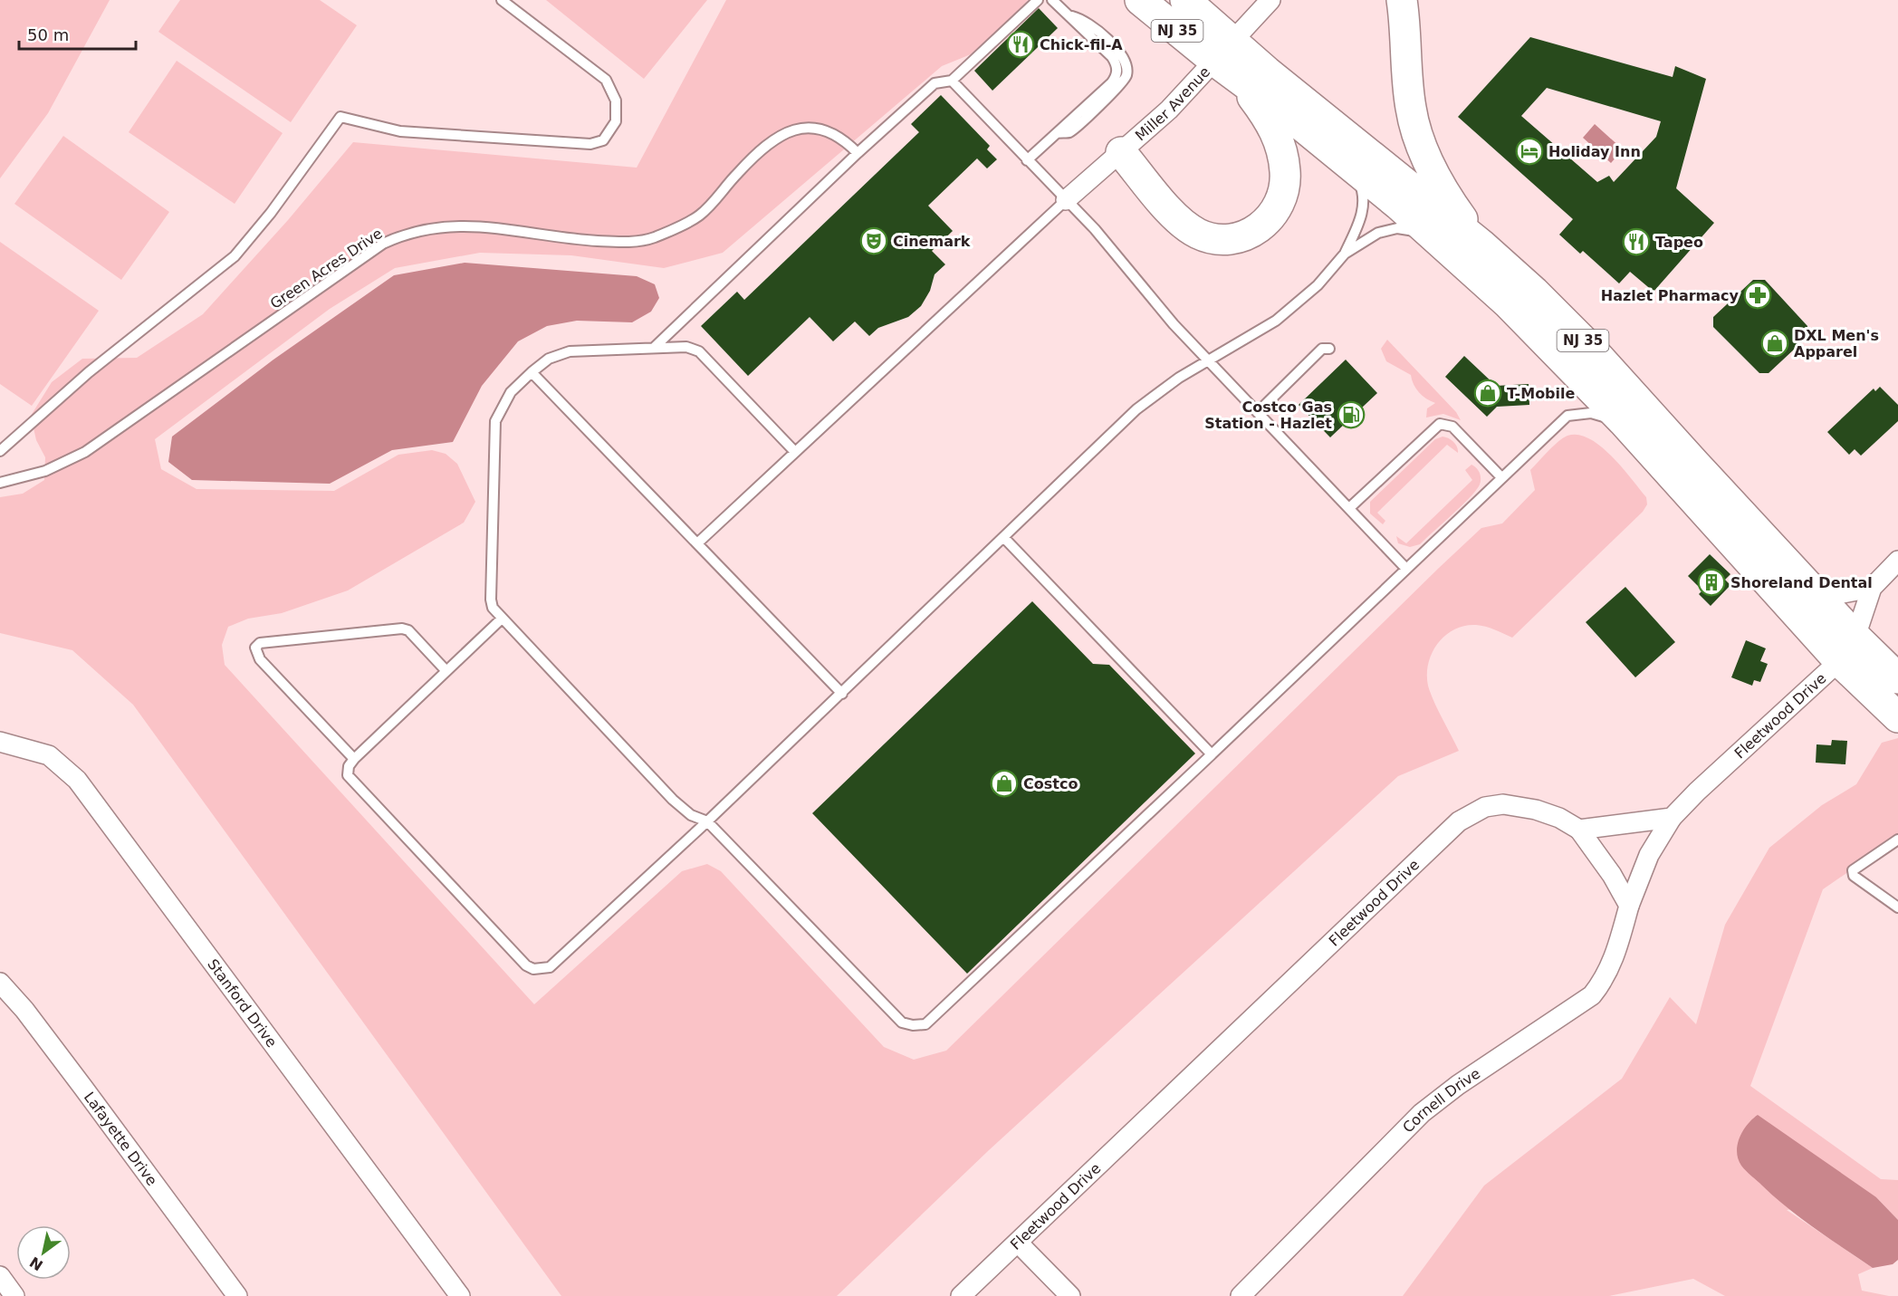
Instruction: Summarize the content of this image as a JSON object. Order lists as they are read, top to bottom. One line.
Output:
{"streets":{"highway":["NJ 35"],"street":["Miller Avenue","Fleetwood Drive","Stanford Drive","Cornell Drive","Lafayette Drive"],"lane":["Green Acres Drive"]},"crossings":[["NJ 35","Miller Avenue"],["NJ 35","Fleetwood Drive"],["Fleetwood Drive","Cornell Drive"]],"places":{"restaurant":["Chick-fil-A","Tapeo"],"hotel":["Holiday Inn"],"theatre":["Cinemark"],"pharmacy":["Hazlet Pharmacy"],"shop":["DXL Men's Apparel","T-Mobile","Costco"],"fuel station":["Costco Gas Station - Hazlet"],"building":["Shoreland Dental"]},"scale_bar":"50 m","north":"bottom left"}
